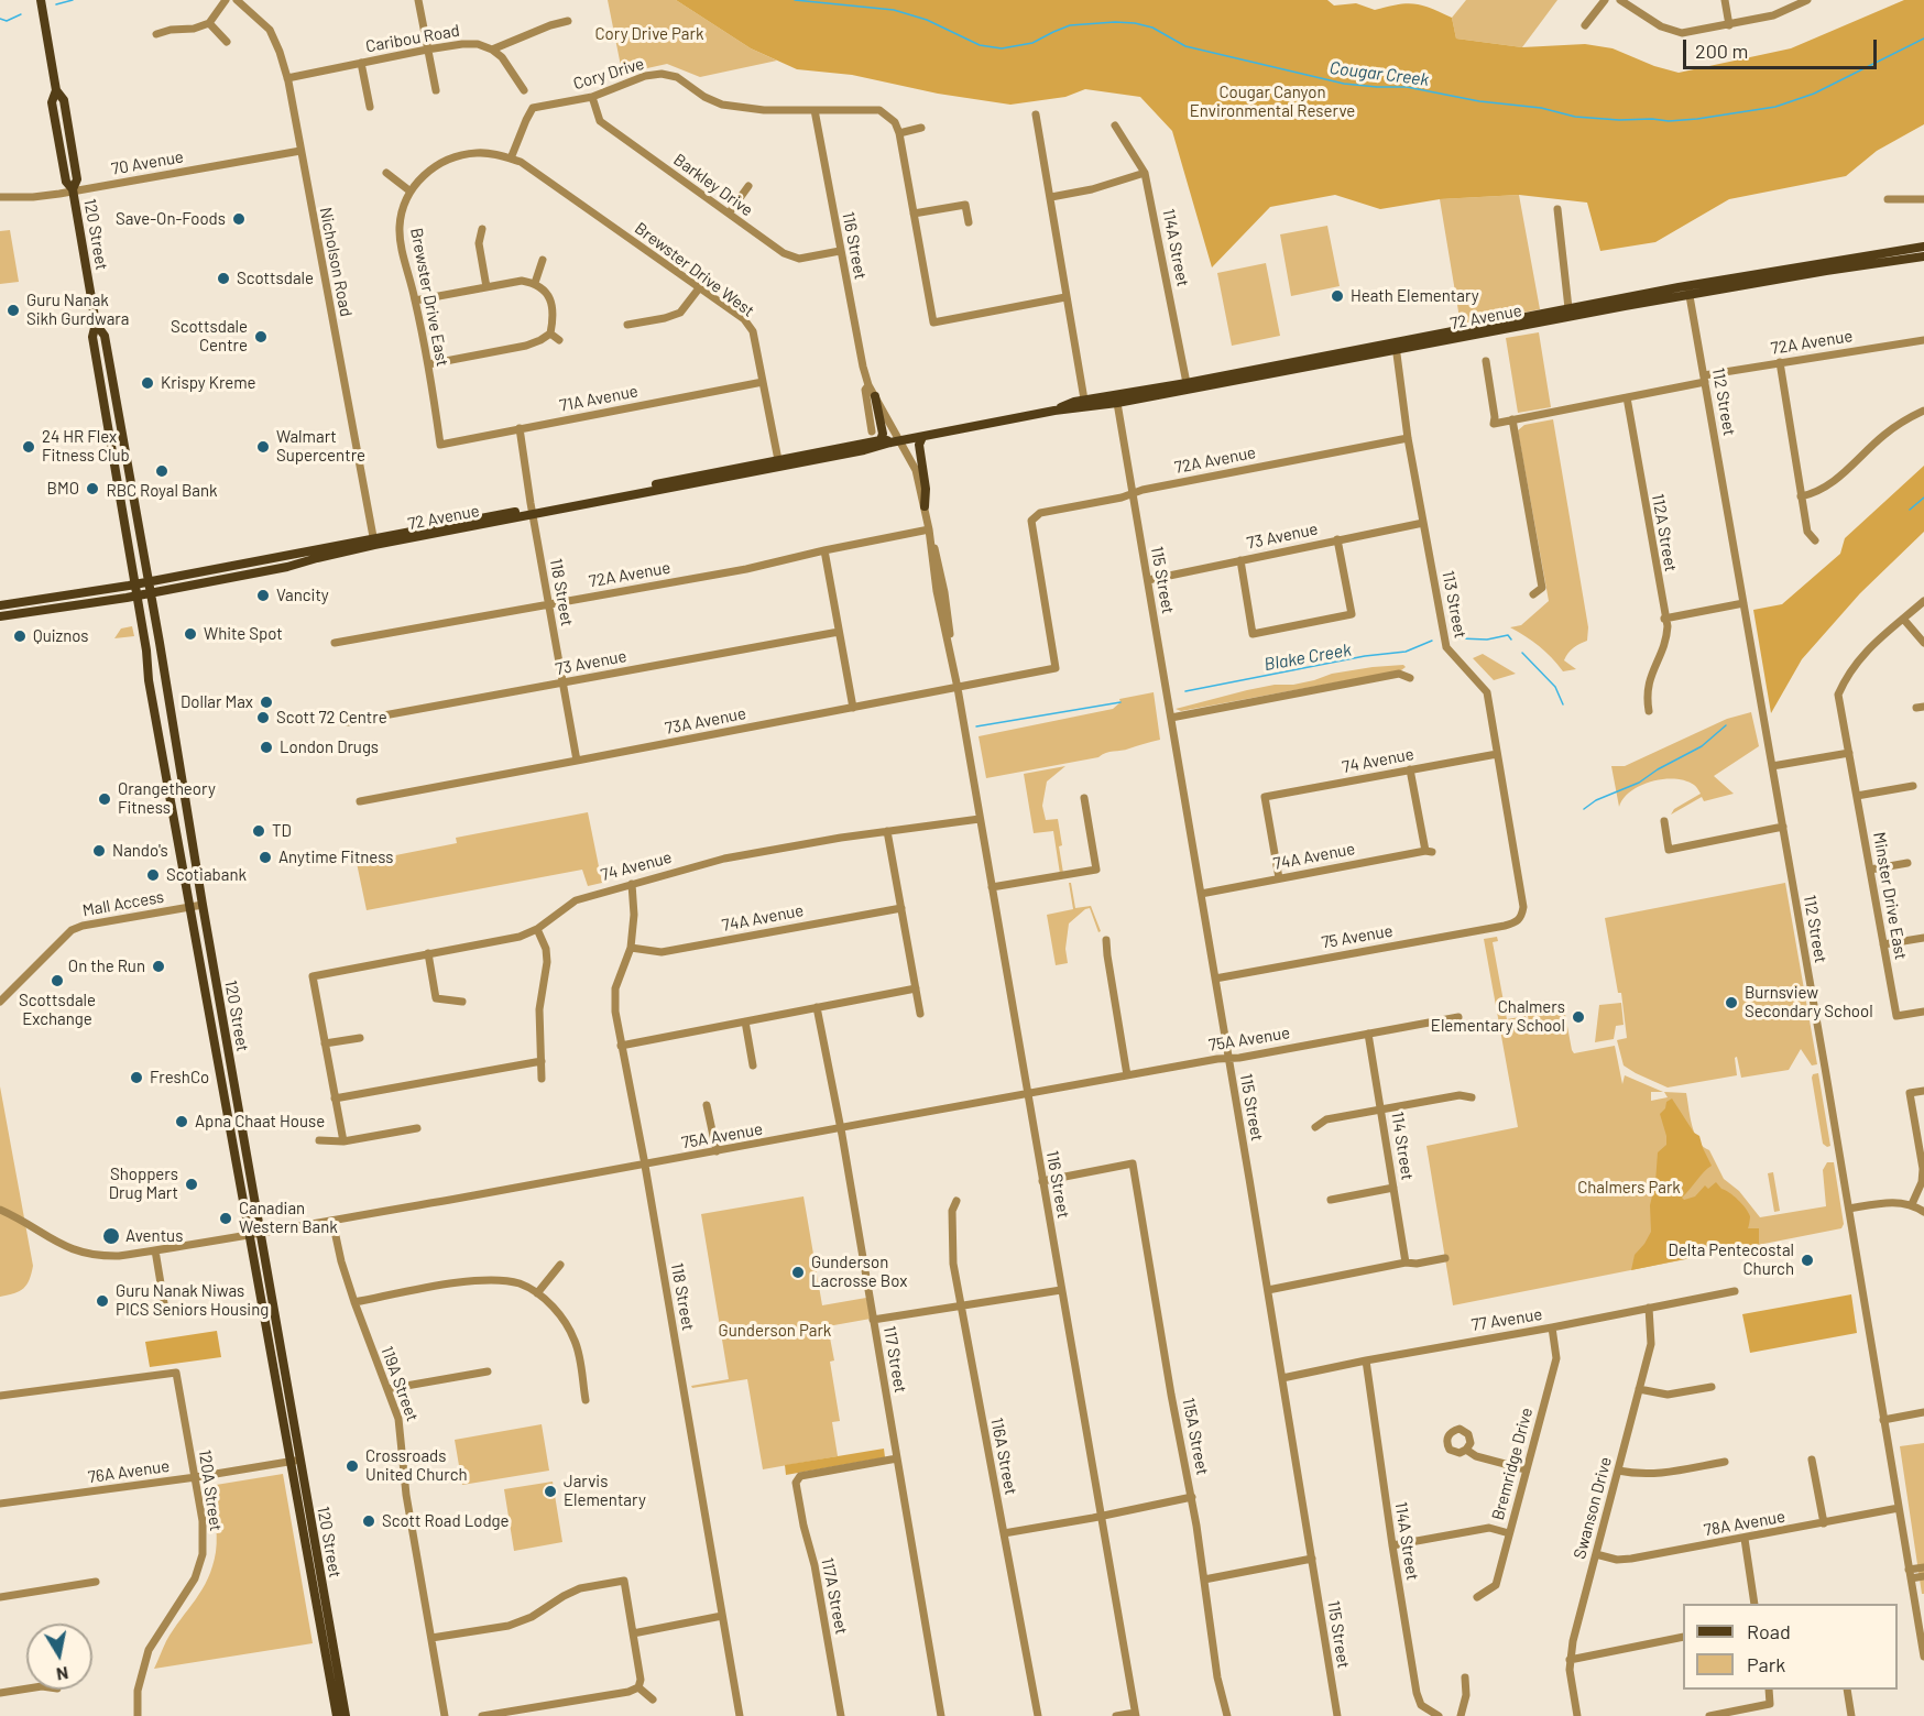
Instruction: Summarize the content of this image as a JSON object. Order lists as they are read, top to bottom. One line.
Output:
{"streets":{"main road":["120 Street","72 Avenue"],"street":["Caribou Road","Cory Drive","70 Avenue","Barkley Drive","116 Street","114A Street","Nicholson Road","Brewster Drive West","Brewster Drive East","72A Avenue","71A Avenue","112 Street","112A Street","73 Avenue","115 Street","118 Street","113 Street","73A Avenue","74 Avenue","74A Avenue","Minster Drive East","Mall Access","75 Avenue","75A Avenue","114 Street","77 Avenue","117 Street","119A Street","115A Street","116A Street","Bremridge Drive","76A Avenue","120A Street","Swanson Drive","78A Avenue","117A Street"]},"crossings":[["Caribou Road","Nicholson Road"],["Cory Drive","Barkley Drive"],["Cory Drive","116 Street"],["Cory Drive","Brewster Drive West"],["Cory Drive","Brewster Drive East"],["70 Avenue","120 Street"],["70 Avenue","Nicholson Road"],["Barkley Drive","116 Street"],["120 Street","72 Avenue"],["120 Street","Mall Access"],["120 Street","75A Avenue"],["120 Street","76A Avenue"],["116 Street","72 Avenue"],["116 Street","72A Avenue"],["116 Street","73A Avenue"],["116 Street","74 Avenue"],["116 Street","75A Avenue"],["116 Street","115A Street"],["114A Street","72 Avenue"],["114A Street","77 Avenue"],["Nicholson Road","72 Avenue"],["Brewster Drive West","Brewster Drive East"],["Brewster Drive West","72 Avenue"],["Brewster Drive West","71A Avenue"],["Brewster Drive East","71A Avenue"],["72 Avenue","112 Street"],["72 Avenue","115 Street"],["72 Avenue","118 Street"],["72 Avenue","113 Street"],["72A Avenue","112 Street"],["72A Avenue","112A Street"],["72A Avenue","115 Street"],["72A Avenue","118 Street"],["72A Avenue","113 Street"],["72A Avenue","73A Avenue"],["71A Avenue","118 Street"],["112 Street","78A Avenue"],["73 Avenue","115 Street"],["73 Avenue","118 Street"],["73 Avenue","113 Street"],["115 Street","74A Avenue"],["115 Street","75 Avenue"],["115 Street","75A Avenue"],["115 Street","77 Avenue"],["118 Street","73A Avenue"],["118 Street","74 Avenue"],["118 Street","74A Avenue"],["118 Street","75A Avenue"],["113 Street","74 Avenue"],["113 Street","75 Avenue"],["74 Avenue","74A Avenue"],["75A Avenue","114 Street"],["75A Avenue","117 Street"],["75A Avenue","119A Street"],["77 Avenue","Bremridge Drive"],["77 Avenue","Swanson Drive"],["117 Street","117A Street"],["76A Avenue","120A Street"],["Swanson Drive","78A Avenue"]],"water":["Cougar Creek","Blake Creek"],"parks":["Cory Drive Park","Cougar Canyon Environmental Reserve","Chalmers Park","Gunderson Park"],"places":["Save-On-Foods","Scottsdale","Heath Elementary","Guru Nanak Sikh Gurdwara","Scottsdale Centre","Krispy Kreme","24 HR Flex Fitness Club","Walmart Supercentre","RBC Royal Bank","BMO","Vancity","White Spot","Quiznos","Dollar Max","Scott 72 Centre","London Drugs","Orangetheory Fitness","TD","Nando's","Anytime Fitness","Scotiabank","On the Run","Scottsdale Exchange","Burnsview Secondary School","Chalmers Elementary School","FreshCo","Apna Chaat House","Shoppers Drug Mart","Canadian Western Bank","Aventus","Delta Pentecostal Church","Gunderson Lacrosse Box","Guru Nanak Niwas PICS Seniors Housing","Crossroads United Church","Jarvis Elementary","Scott Road Lodge"],"legend":["Road","Park"],"scale_bar":"200 m","north":"bottom"}
